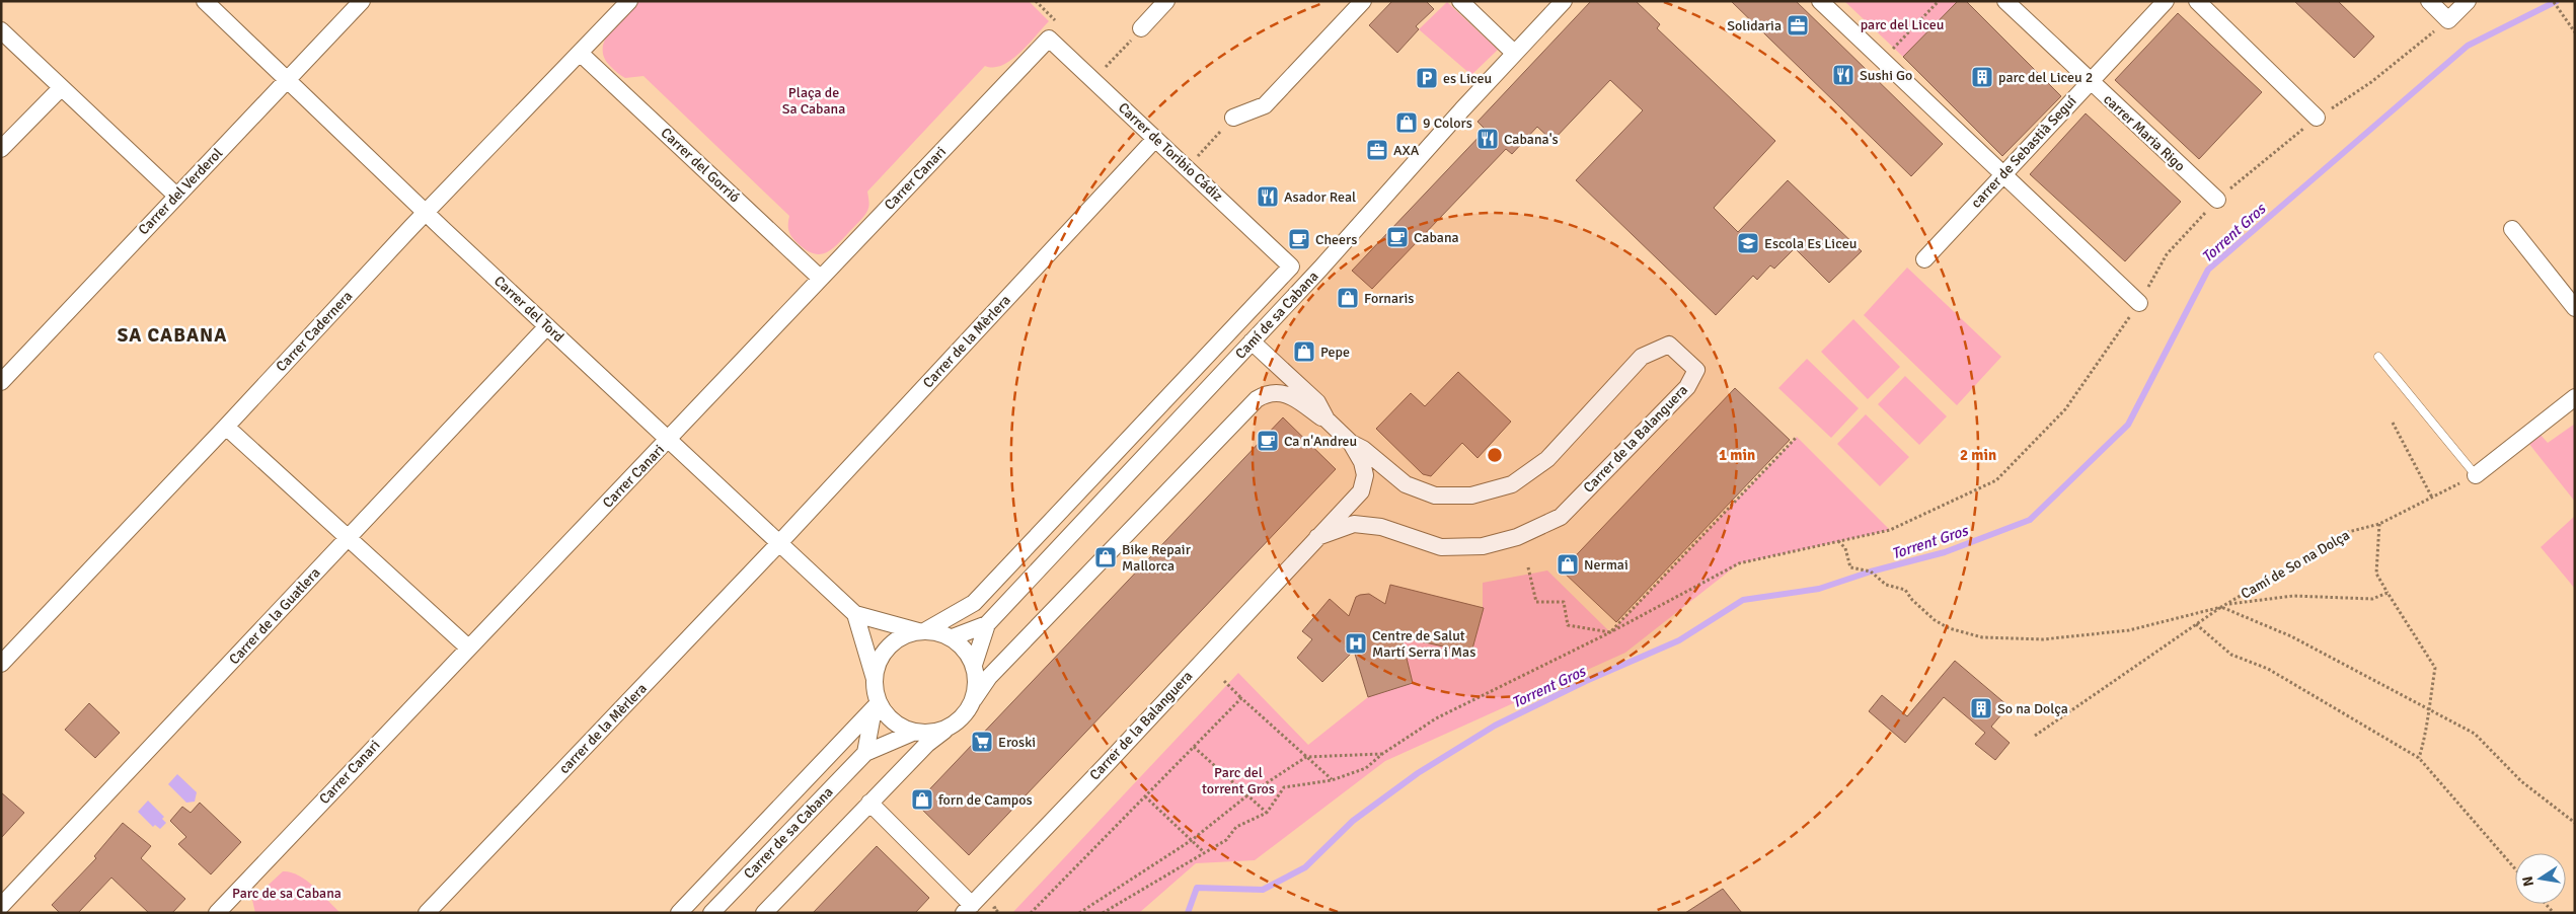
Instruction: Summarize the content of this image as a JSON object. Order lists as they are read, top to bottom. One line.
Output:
{"streets":{"street":["carrer Maria Rigo","Carrer de Toribio Cádiz","carrer de Sebastià Seguí","Carrer del Gorrió","Carrer Canari","Carrer del Verderol","Carrer del Tord","Camí de sa Cabana","Carrer Cadernera","Carrer de la Mèrlera","Carrer de la Balanguera","Carrer de la Guatlera","carrer de la Mèrlera","Carrer de sa Cabana"],"path":["Camí de So na Dolça"]},"crossings":[["carrer Maria Rigo","carrer de Sebastià Seguí"],["Carrer de Toribio Cádiz","Carrer Canari"],["Carrer de Toribio Cádiz","Carrer del Tord"],["Carrer de Toribio Cádiz","Carrer de la Mèrlera"],["Carrer de Toribio Cádiz","Carrer de sa Cabana"],["Carrer del Gorrió","Carrer Canari"],["Carrer del Gorrió","Carrer Cadernera"],["Carrer Canari","Carrer del Tord"],["Carrer del Verderol","Carrer del Tord"],["Carrer del Tord","Carrer Cadernera"],["Carrer del Tord","Carrer de la Mèrlera"],["Carrer del Tord","Carrer de la Guatlera"],["Carrer del Tord","carrer de la Mèrlera"],["Carrer del Tord","Carrer de sa Cabana"],["Carrer de la Mèrlera","carrer de la Mèrlera"]],"districts":["SA CABANA"],"water":["Torrent Gros"],"parks":["parc del Liceu","Plaça de Sa Cabana","Parc del torrent Gros","Parc de sa Cabana"],"places":{"office":["Solidaria","AXA"],"restaurant":["Sushi Go","Cabana's","Asador Real"],"building":["parc del Liceu 2","So na Dolça"],"parking":["es Liceu"],"shop":["9 Colors","Fornaris","Pepe","Bike Repair Mallorca","Nermai","forn de Campos"],"cafe":["Cabana","Cheers","Ca n'Andreu"],"school or university":["Escola Es Liceu"],"hospital":["Centre de Salut Martí Serra i Mas"],"supermarket":["Eroski"]},"north":"left","rings":["1 min","2 min"]}
